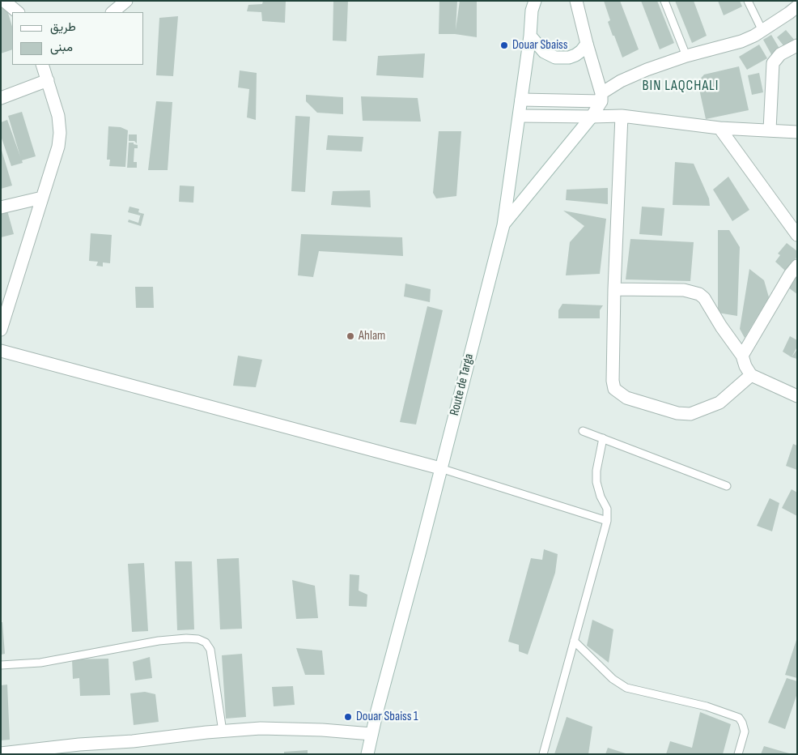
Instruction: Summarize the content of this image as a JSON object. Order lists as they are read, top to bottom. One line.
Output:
{"streets":{"street":["Route de Targa"]},"districts":["BIN LAQCHALI"],"places":["Douar Sbaiss","Ahlam","Douar Sbaiss 1"],"legend":["طريق","مبنى"]}
